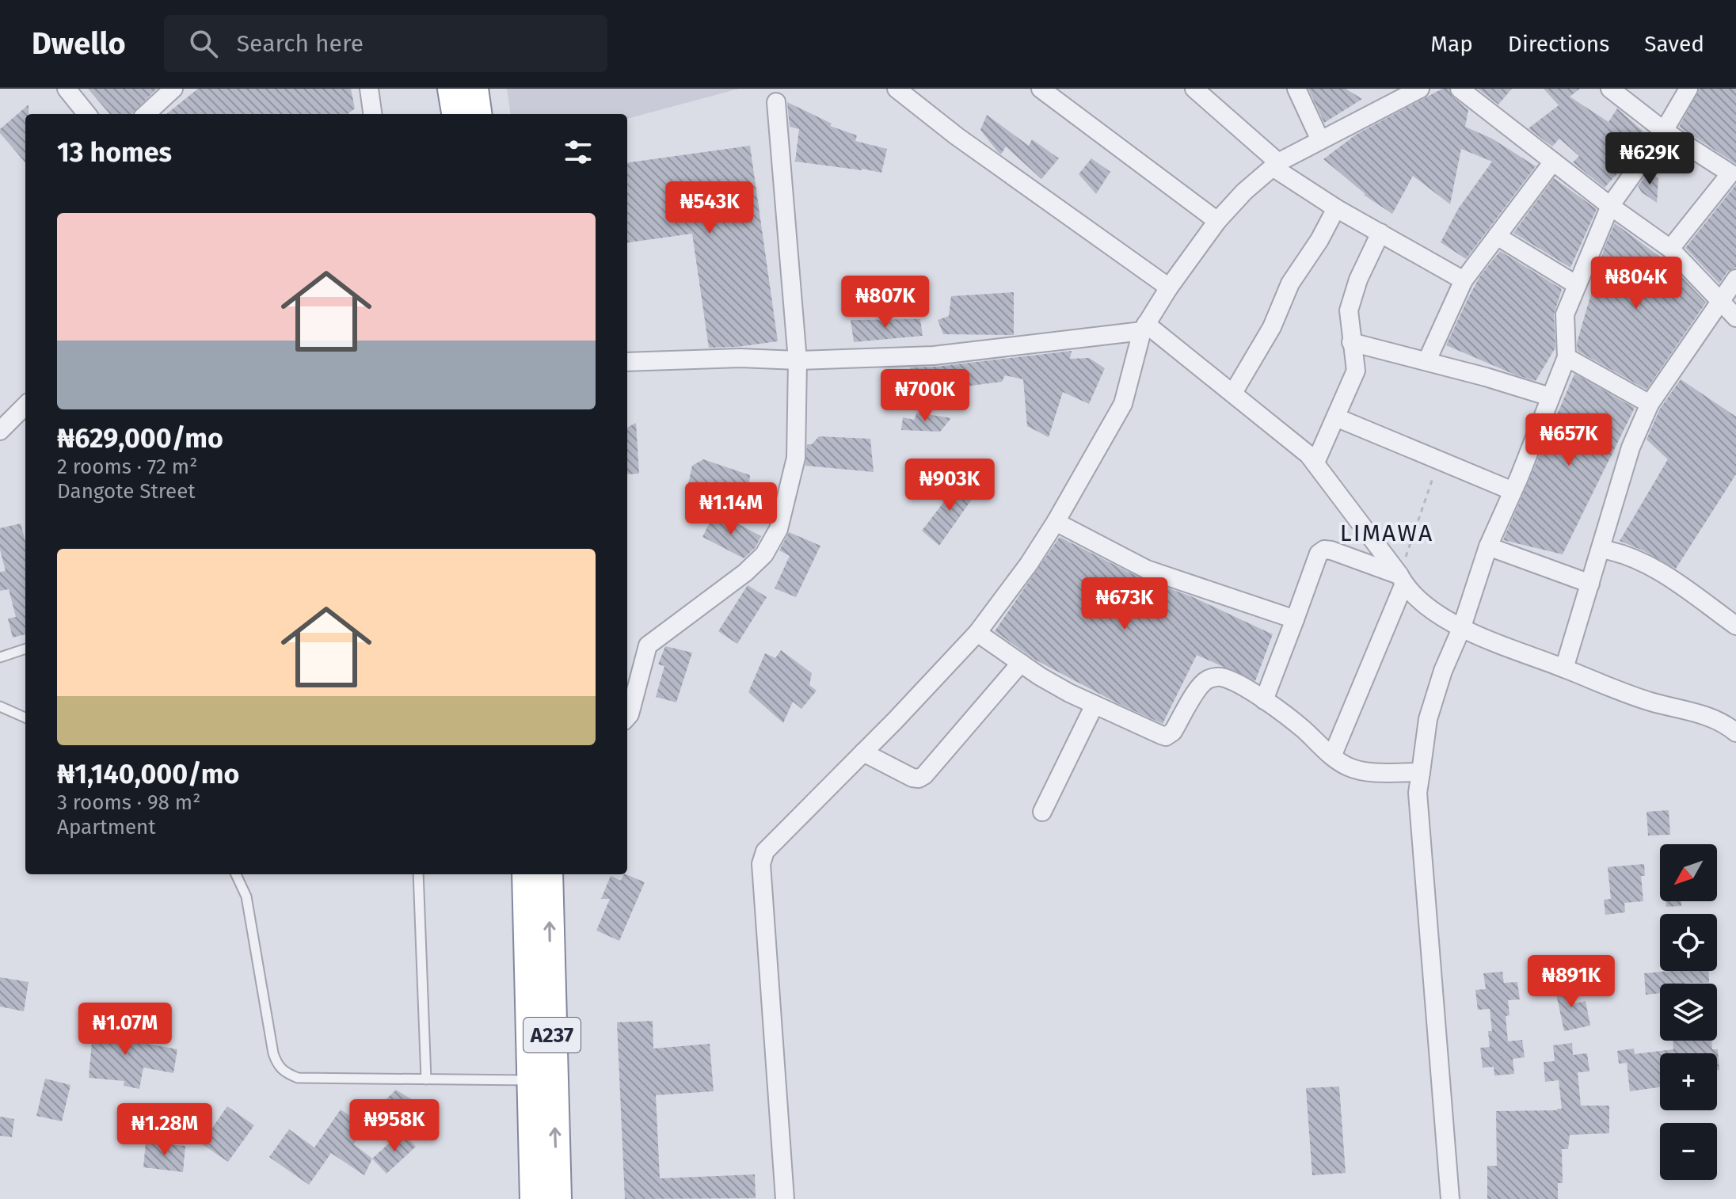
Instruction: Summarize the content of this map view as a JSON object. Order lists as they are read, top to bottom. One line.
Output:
{"streets":{"highway":["A237"]},"districts":["LIMAWA"],"north":"bottom left","page":{"header":"Dwello","search":"Search here","nav":["Map","Directions","Saved"],"heading":"13 homes","price":["₦629K","₦543K","₦804K","₦807K","₦700K","₦657K","₦903K","₦1.14M","₦673K","₦891K","₦1.07M","₦958K","₦1.28M"],"list":[{"name":"₦629,000/mo","note":"2 rooms · 72 m² · Dangote Street"},{"name":"₦1,140,000/mo","note":"3 rooms · 98 m² · Apartment"}],"map_buttons":["+","−"]}}
